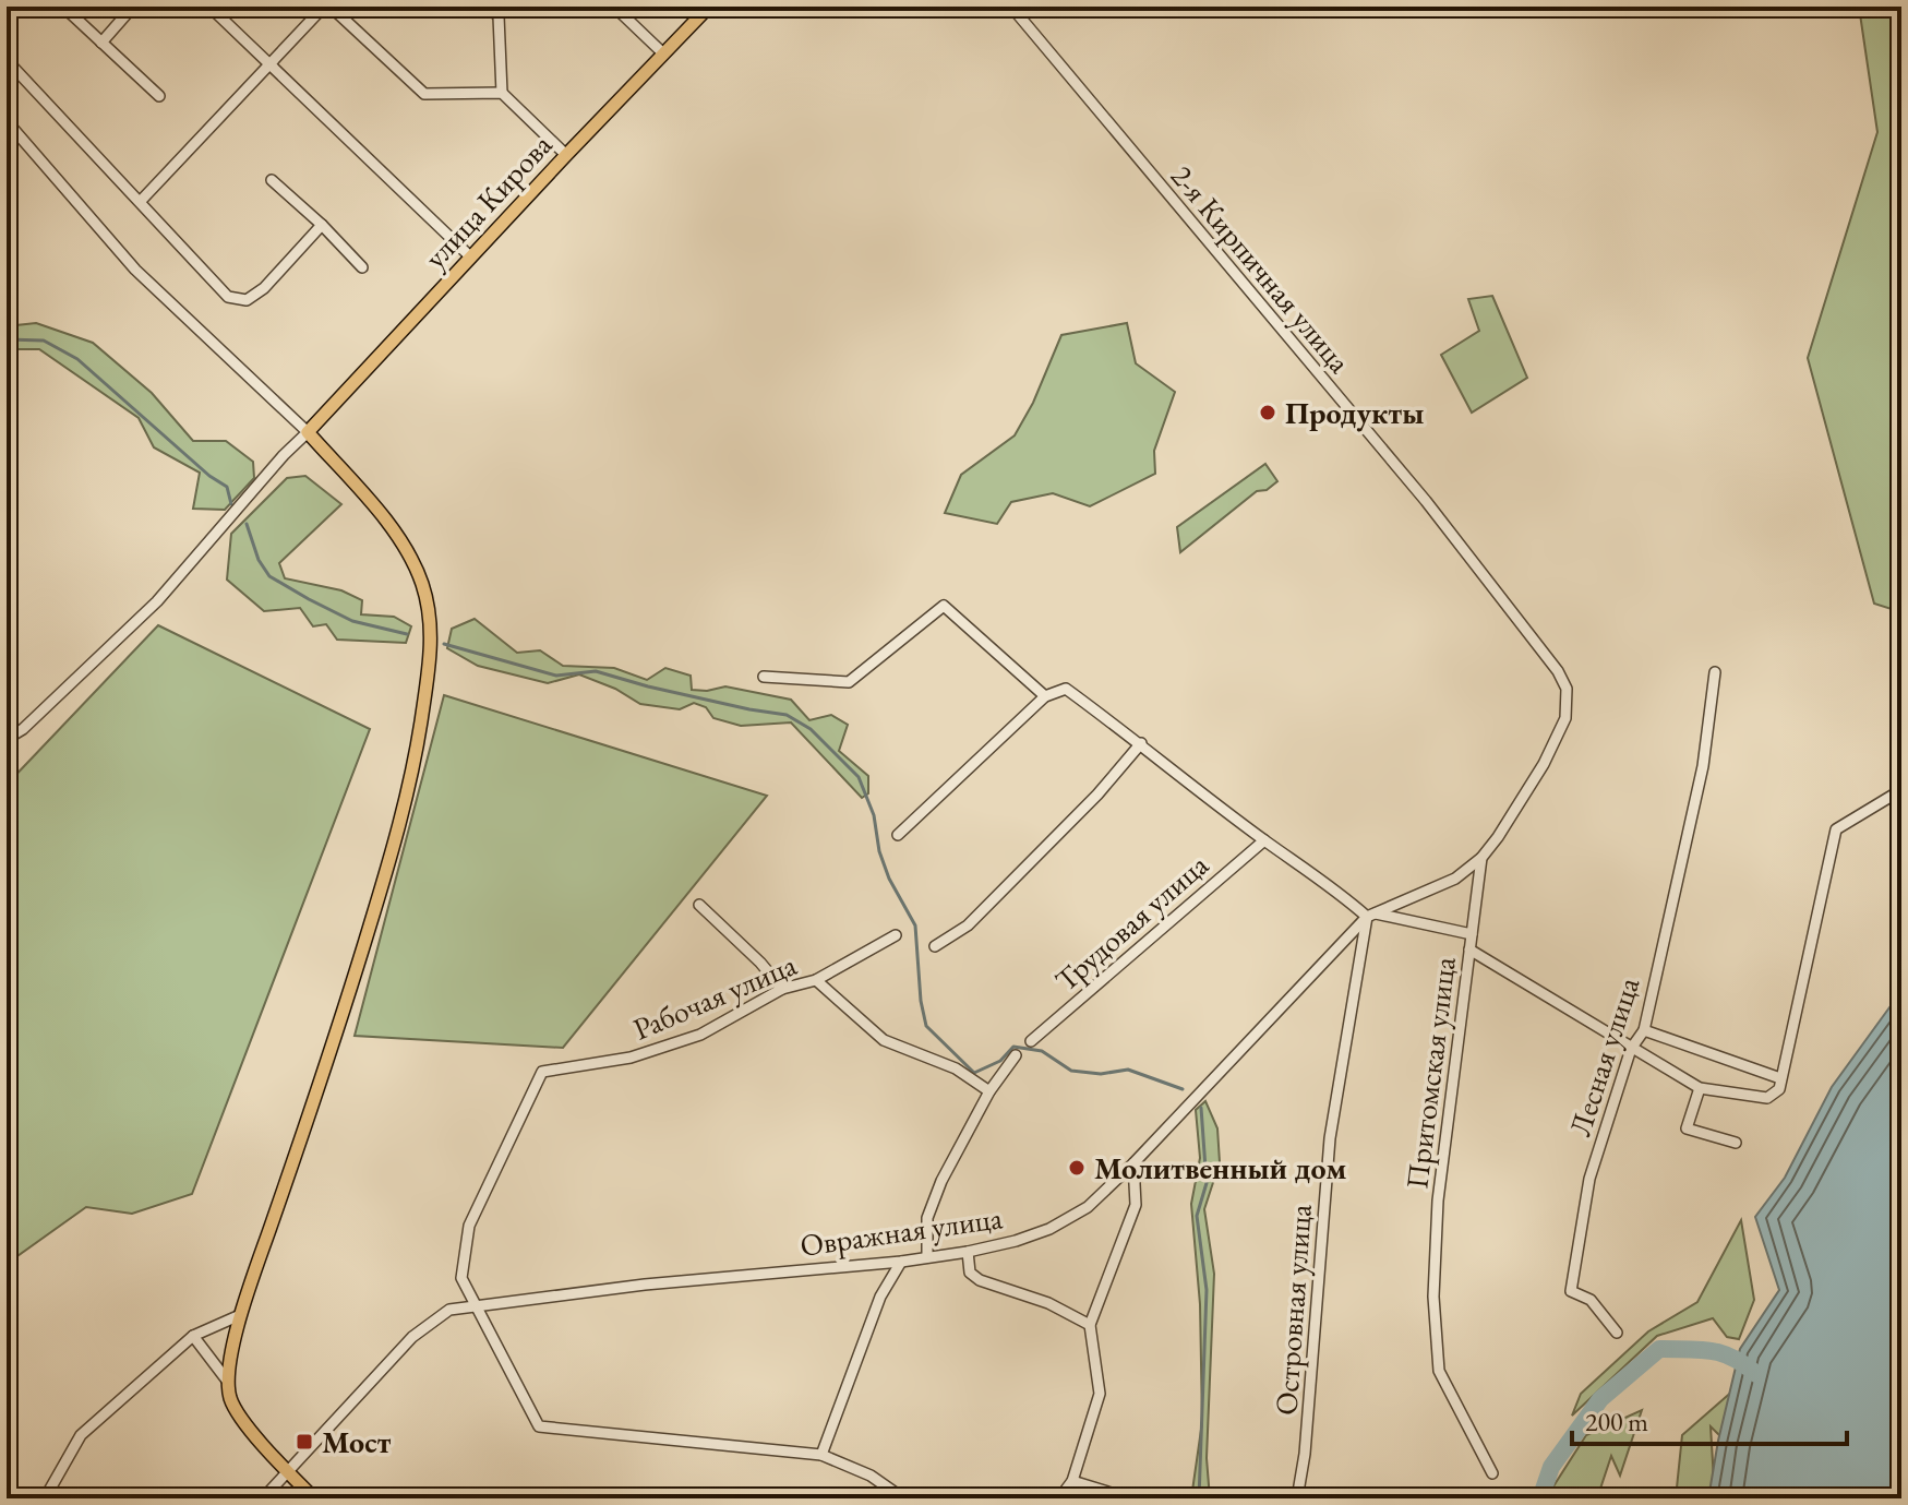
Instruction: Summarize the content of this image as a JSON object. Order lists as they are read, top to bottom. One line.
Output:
{"streets":{"main road":["улица Кирова"],"street":["2-я Кирпичная улица","Трудовая улица","Рабочая улица","Лесная улица","Притомская улица","Овражная улица","Островная улица"]},"crossings":[["2-я Кирпичная улица","Притомская улица"],["Рабочая улица","Овражная улица"],["Притомская улица","Овражная улица"],["Овражная улица","Островная улица"]],"places":{"other":["Продукты","Молитвенный дом"],"transit":["Мост"]},"scale_bar":"200 m"}
